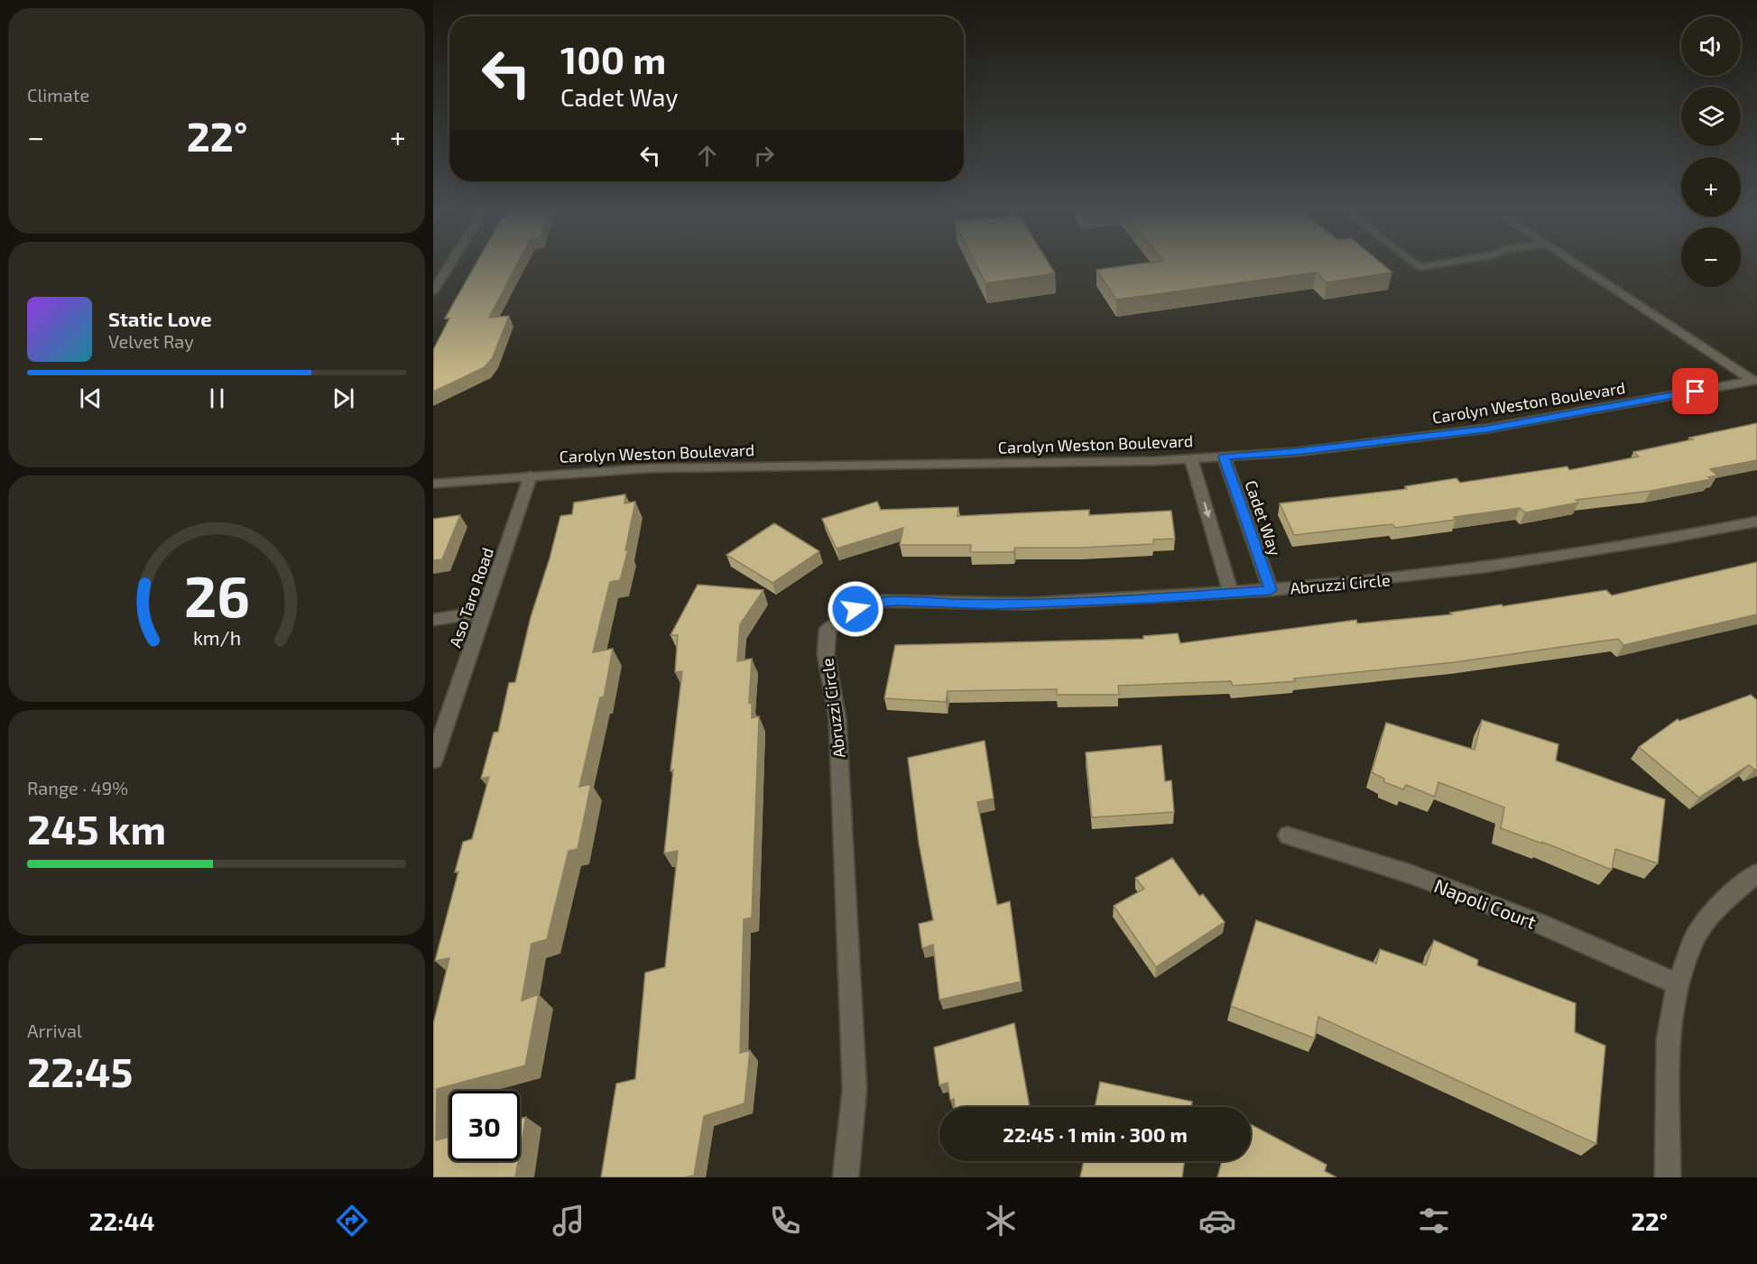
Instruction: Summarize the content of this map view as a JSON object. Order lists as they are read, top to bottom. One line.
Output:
{"streets":{"street":["Carolyn Weston Boulevard","Cadet Way","Abruzzi Circle","Aso Taro Road","Napoli Court"]},"crossings":[["Carolyn Weston Boulevard","Cadet Way"],["Carolyn Weston Boulevard","Aso Taro Road"],["Cadet Way","Abruzzi Circle"]],"page":{"tile":["Climate",["Range · 49%","245 km"],["Arrival","22:45"]],"map_buttons":["+","−"],"turn":["100 m","Cadet Way"],"heat":["−","22°","+"],"song":["Static Love","Velvet Ray"],"limit":"30","trip":"22:45 · 1 min · 300 m","tabs":["22:44","22°"],"gauge":["26","km/h"]}}
